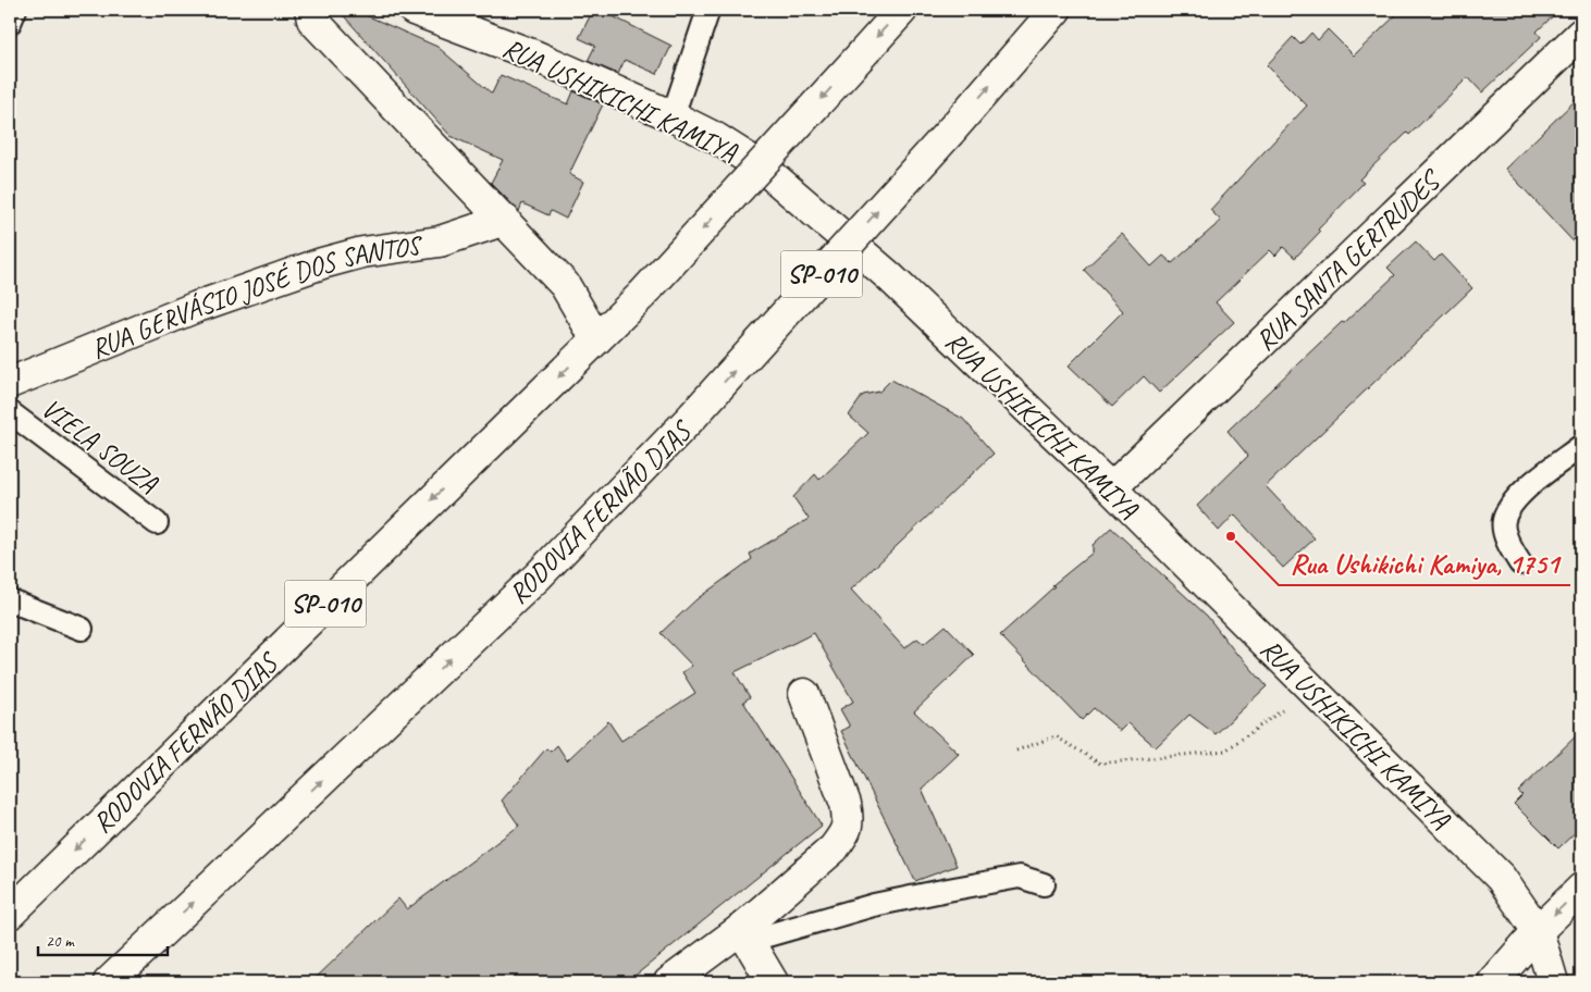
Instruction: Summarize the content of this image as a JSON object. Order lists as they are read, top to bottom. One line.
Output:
{"streets":{"main road":["RUA USHIKICHI KAMIYA","RUA SANTA GERTRUDES","SP-010","RUA GERVÁSIO JOSÉ DOS SANTOS","RODOVIA FERNÃO DIAS"],"lane":["VIELA SOUZA"]},"crossings":[["RUA USHIKICHI KAMIYA","RUA SANTA GERTRUDES"]],"places":["Rua Ushikichi Kamiya, 1751"],"scale_bar":"20 m"}
